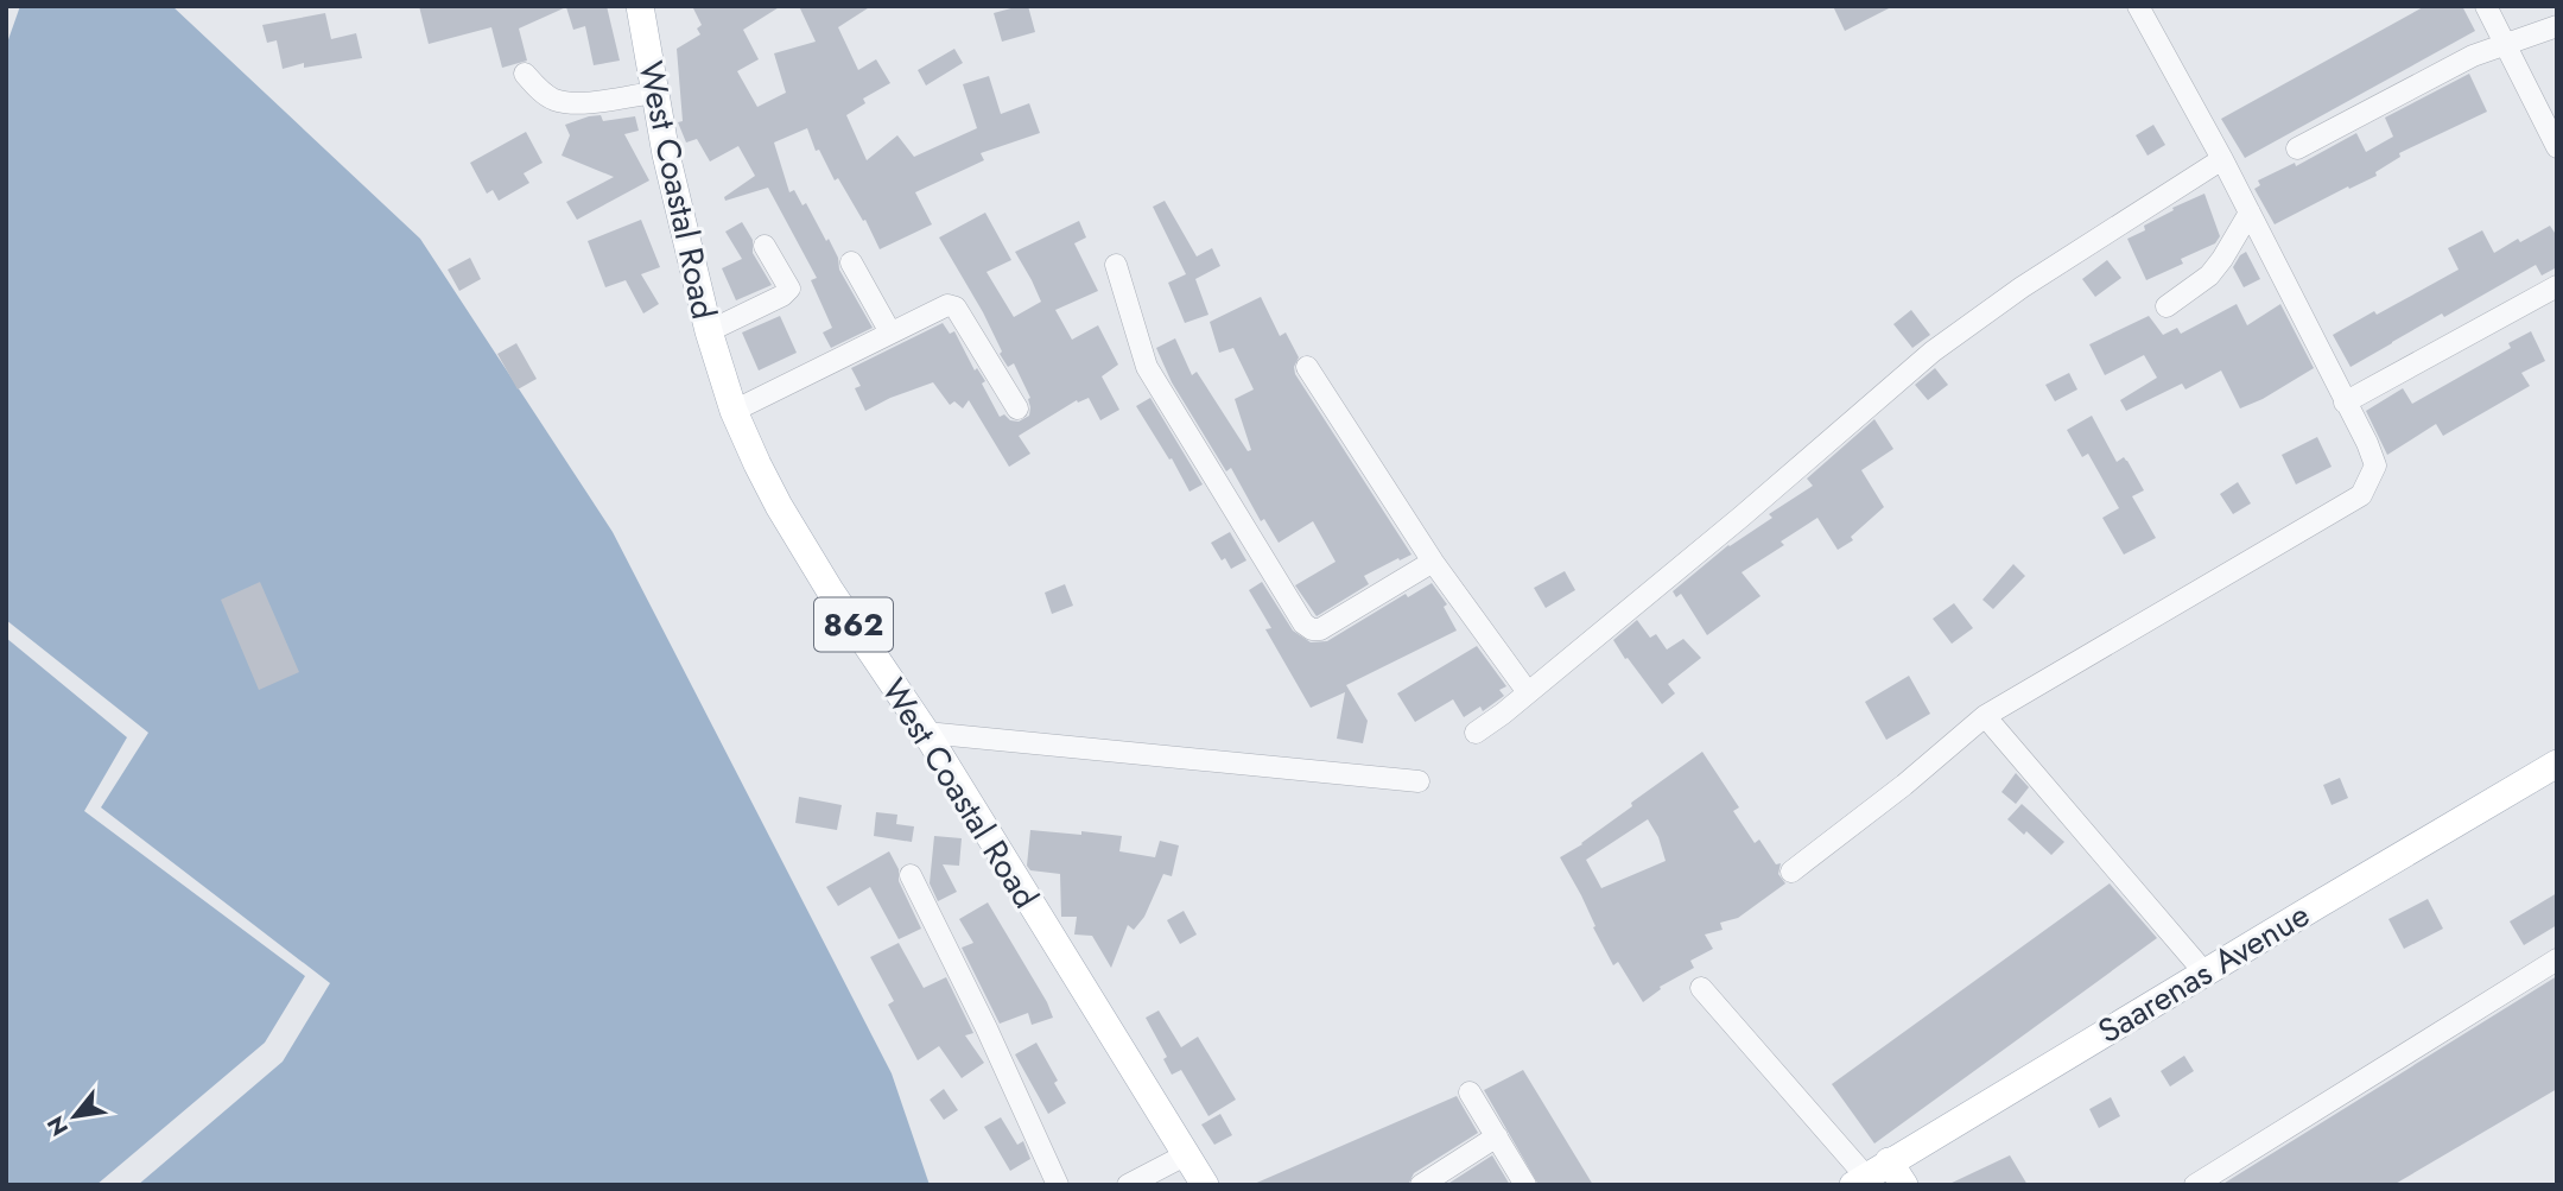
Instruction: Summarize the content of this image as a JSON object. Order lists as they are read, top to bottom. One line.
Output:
{"streets":{"main road":["West Coastal Road","862","Saarenas Avenue"]},"north":"bottom left"}
